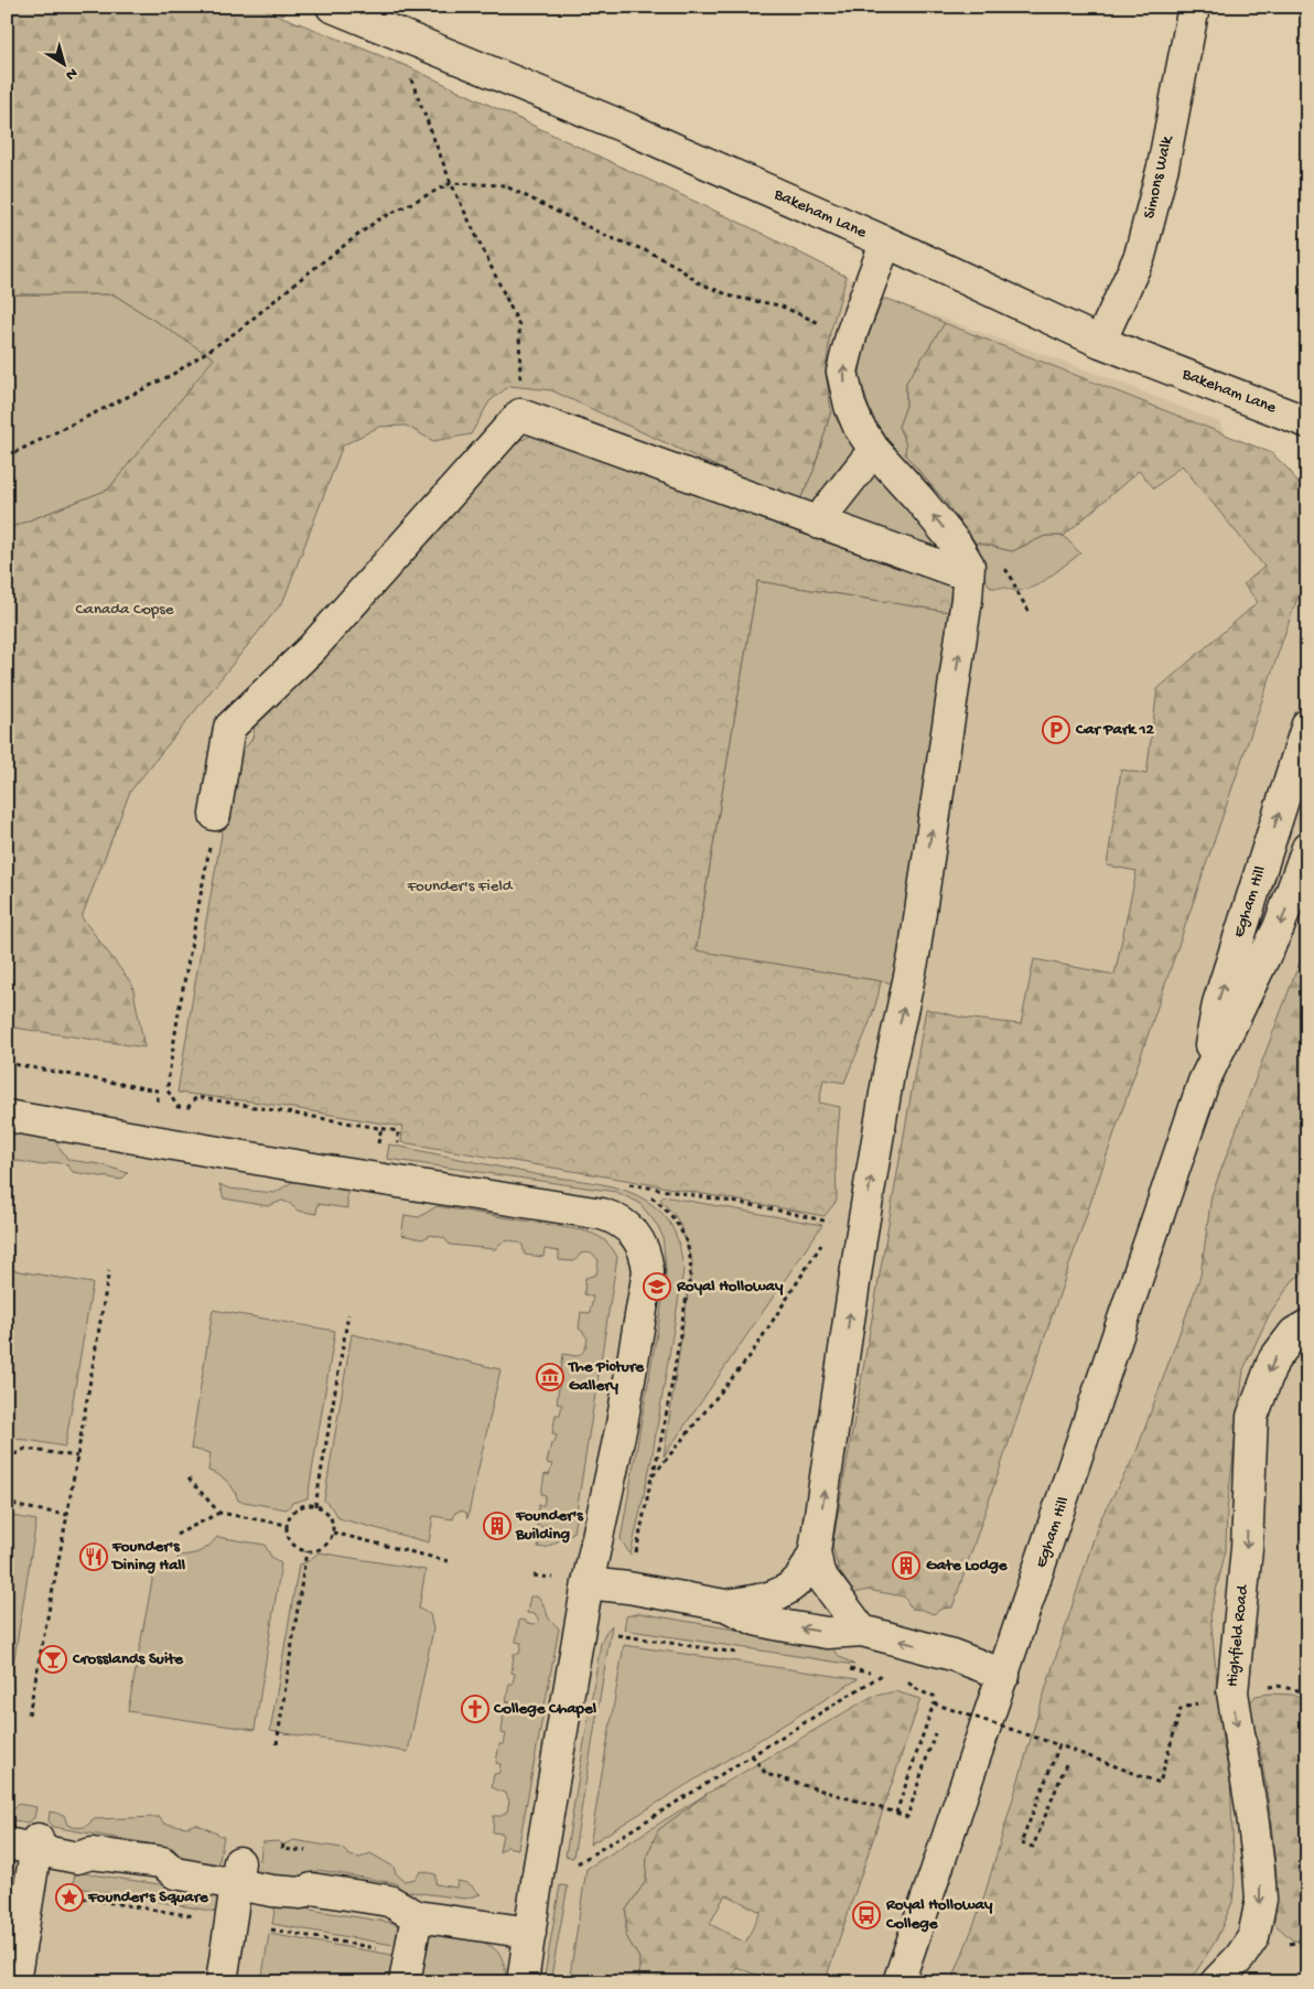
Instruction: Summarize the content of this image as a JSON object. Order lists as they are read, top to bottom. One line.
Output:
{"streets":{"street":["Simons Walk","Bakeham Lane","Egham Hill","Highfield Road"]},"crossings":[["Simons Walk","Bakeham Lane"]],"one_way":["Highfield Road"],"parks":["Canada Copse","Founder's Field"],"places":{"parking":["Car Park 12"],"school or university":["Royal Holloway"],"museum":["The Picture Gallery"],"building":["Founder's Building","Gate Lodge"],"restaurant":["Founder's Dining Hall"],"bar":["Crosslands Suite"],"church":["College Chapel"],"place":["Founder's Square"],"bus stop":["Royal Holloway College"]},"north":"bottom right"}
